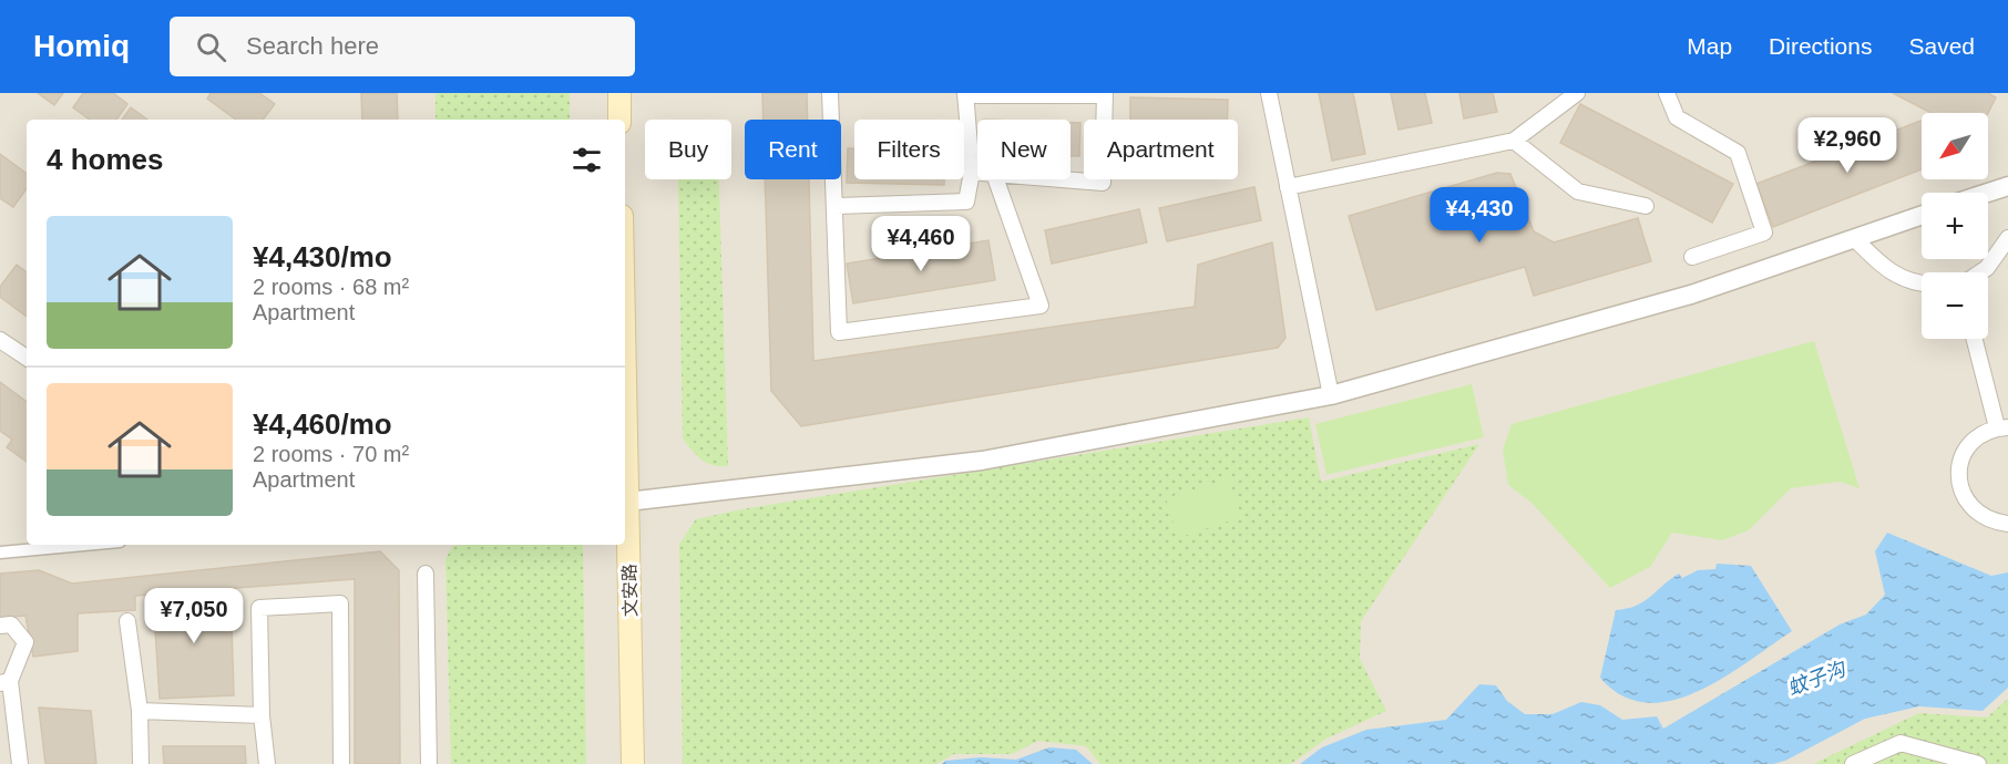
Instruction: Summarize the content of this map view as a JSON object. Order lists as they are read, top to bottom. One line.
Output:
{"streets":{"main road":["文安路"]},"water":["蚊子沟"],"north":"bottom left","page":{"header":"Homiq","search":"Search here","nav":["Map","Directions","Saved"],"map_buttons":["+","−"],"price":["¥2,960","¥4,430","¥4,460","¥7,050"],"chip":["Buy","Rent","Filters","New","Apartment"],"heading":"4 homes","list":[{"name":"¥4,430/mo","note":"2 rooms · 68 m² · Apartment"},{"name":"¥4,460/mo","note":"2 rooms · 70 m² · Apartment"}]}}
